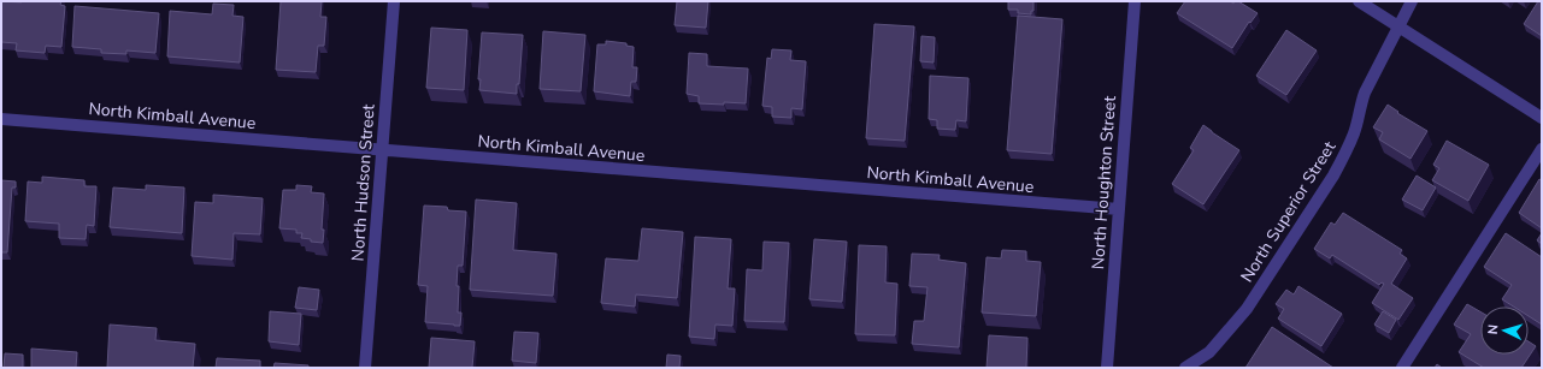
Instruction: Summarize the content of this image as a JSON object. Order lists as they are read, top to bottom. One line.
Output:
{"streets":{"street":["North Kimball Avenue","North Hudson Street","North Houghton Street","North Superior Street"]},"crossings":[["North Kimball Avenue","North Hudson Street"],["North Kimball Avenue","North Houghton Street"]],"north":"left"}
